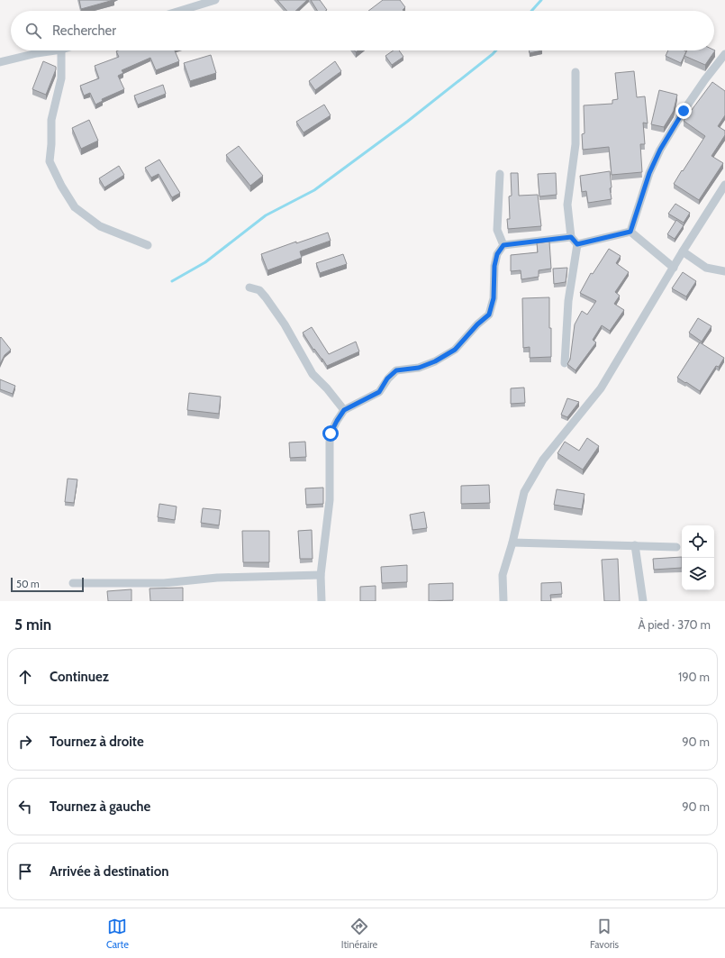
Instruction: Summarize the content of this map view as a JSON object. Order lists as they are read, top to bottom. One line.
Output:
{"scale_bar":"50 m","page":{"search":"Rechercher","scale":"50 m","heading":["5 min","À pied · 370 m"],"list":[["Continuez","190 m"],["Tournez à droite","90 m"],["Tournez à gauche","90 m"],"Arrivée à destination"],"nav":["Carte","Itinéraire","Favoris"]}}
